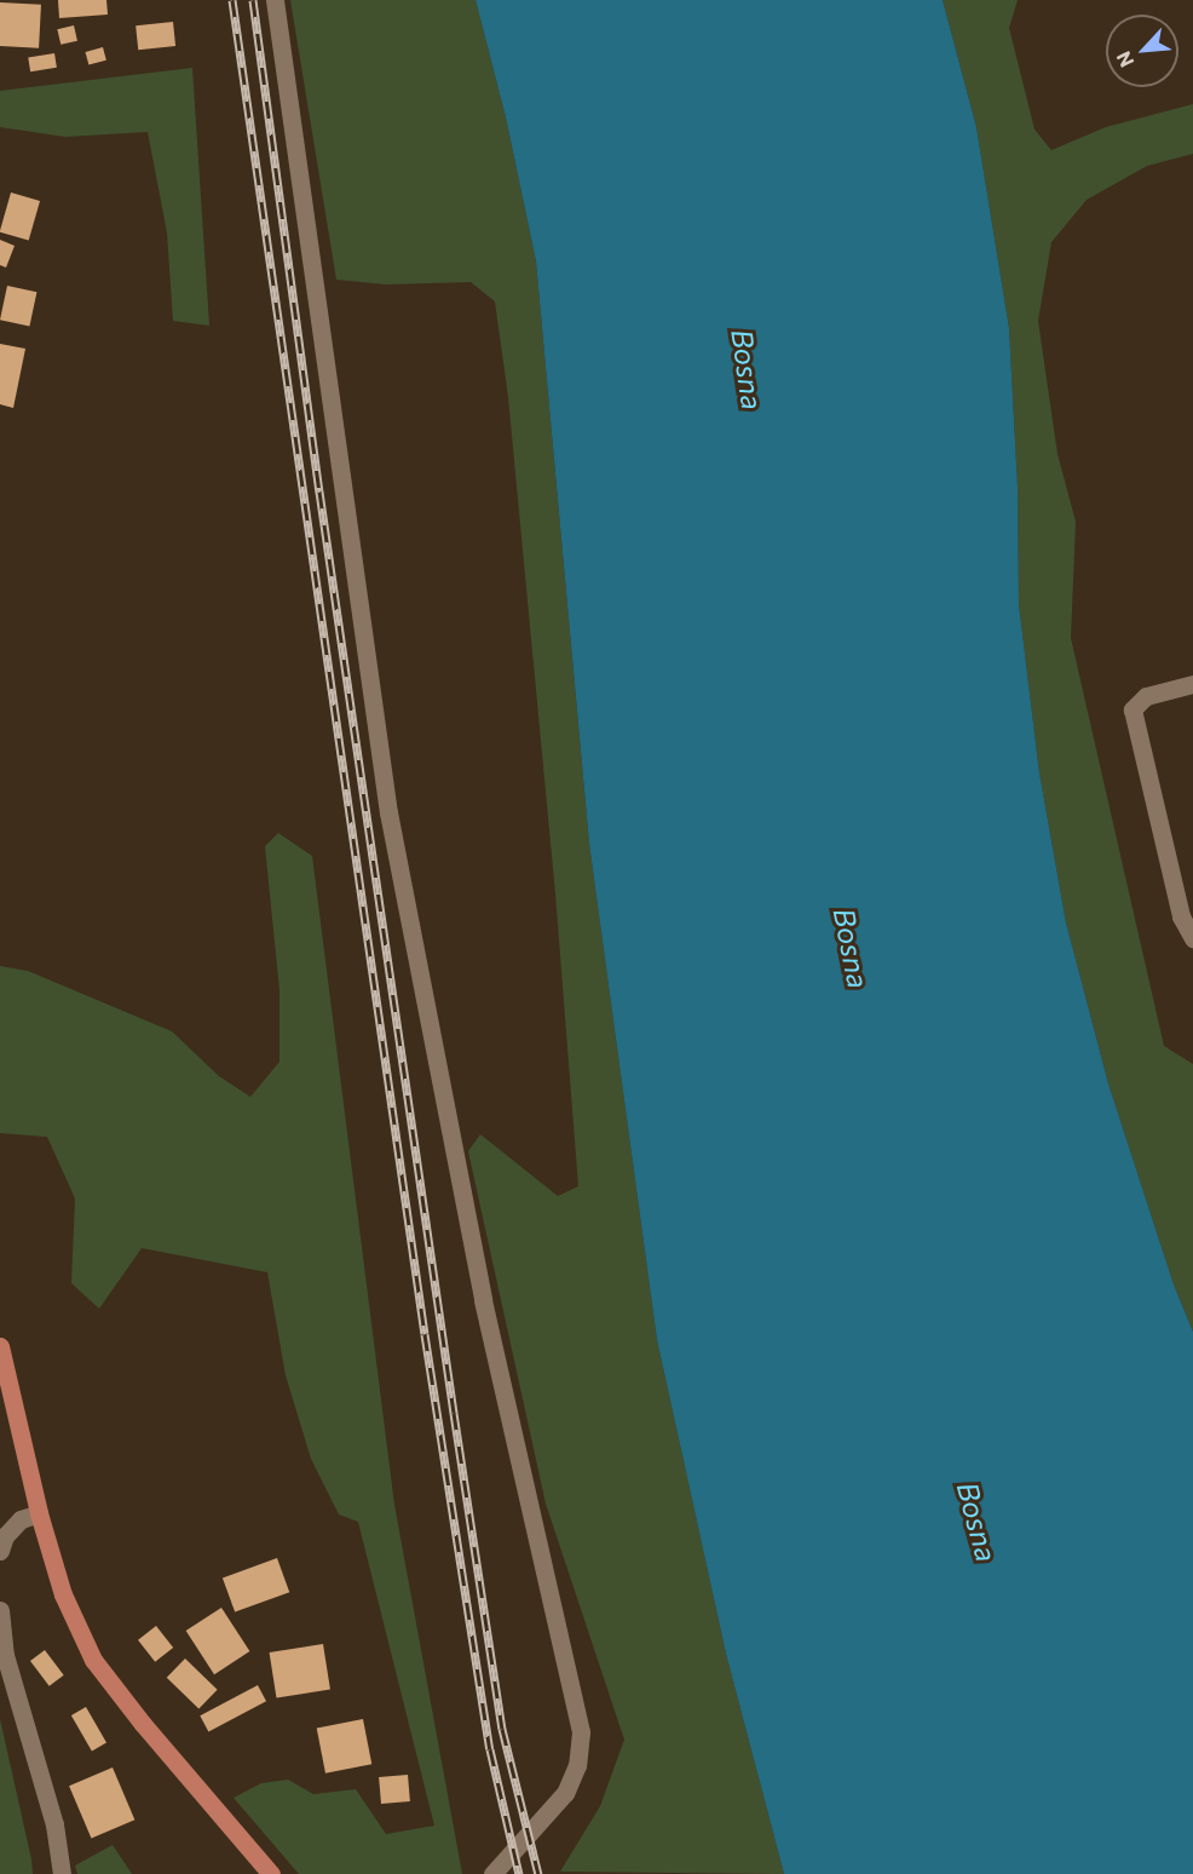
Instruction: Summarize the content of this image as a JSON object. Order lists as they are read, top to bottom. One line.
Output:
{"water":["Bosna"],"north":"bottom left"}
